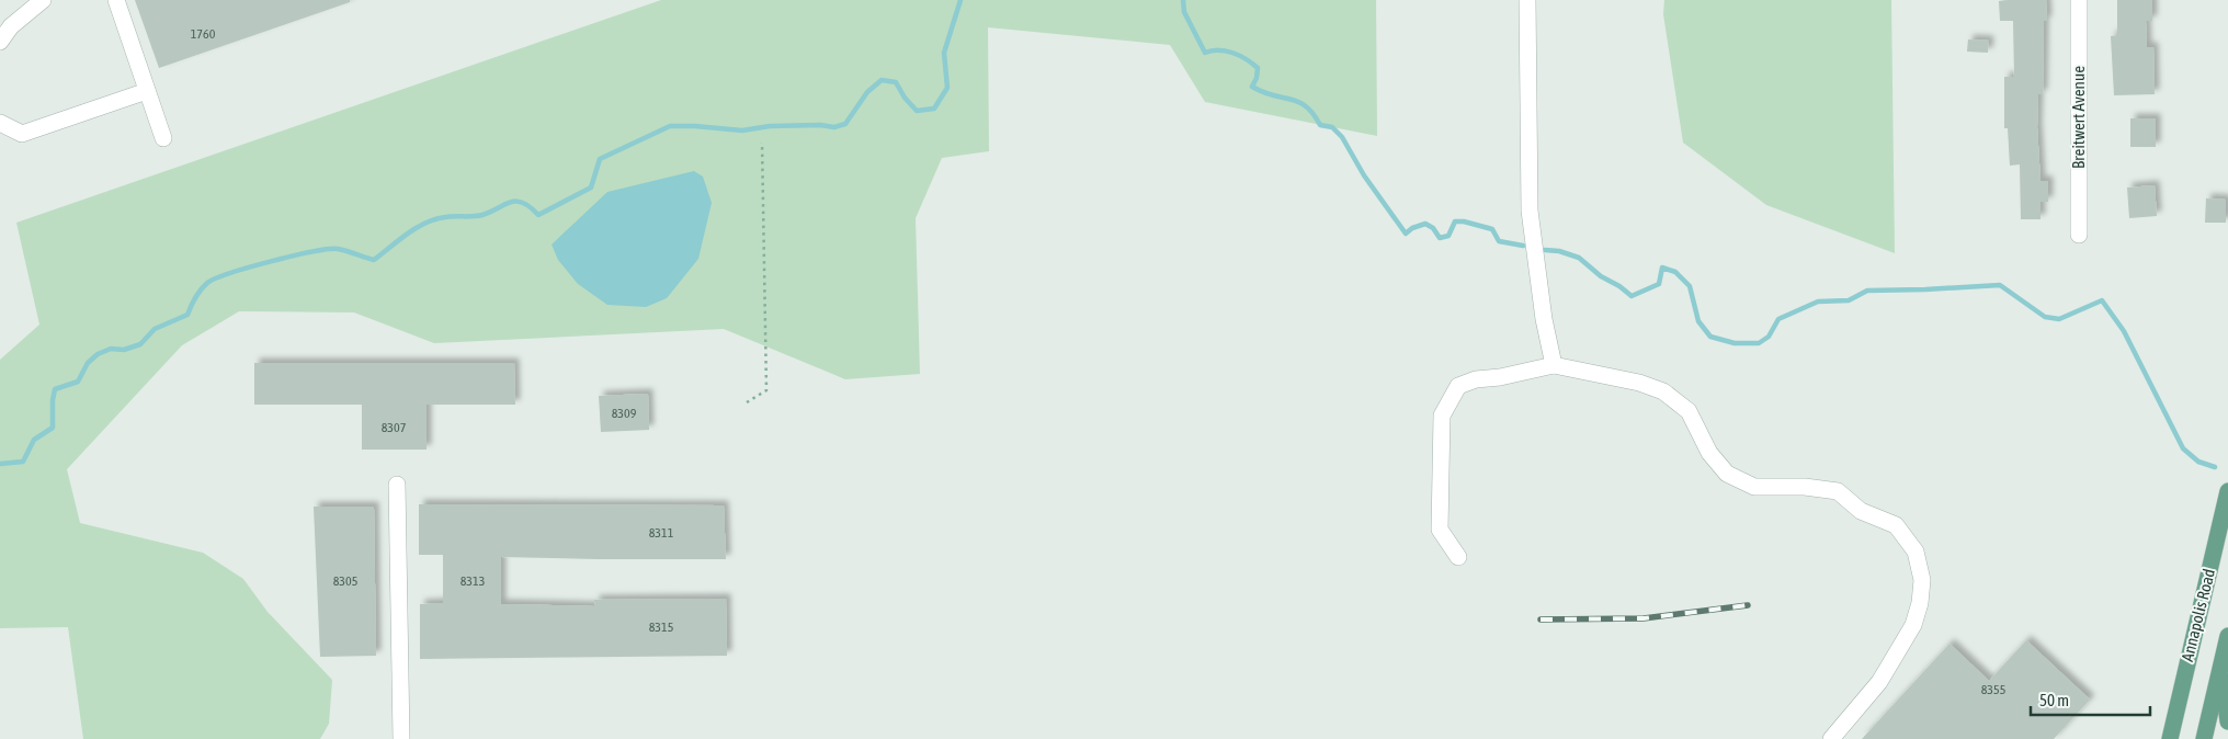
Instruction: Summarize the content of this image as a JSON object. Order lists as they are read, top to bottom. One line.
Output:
{"streets":{"main road":["Annapolis Road"],"street":["Breitwert Avenue"]},"house_numbers":["1760","8309","8307","8311","8305","8313","8315","8355"],"scale_bar":"50 m"}
